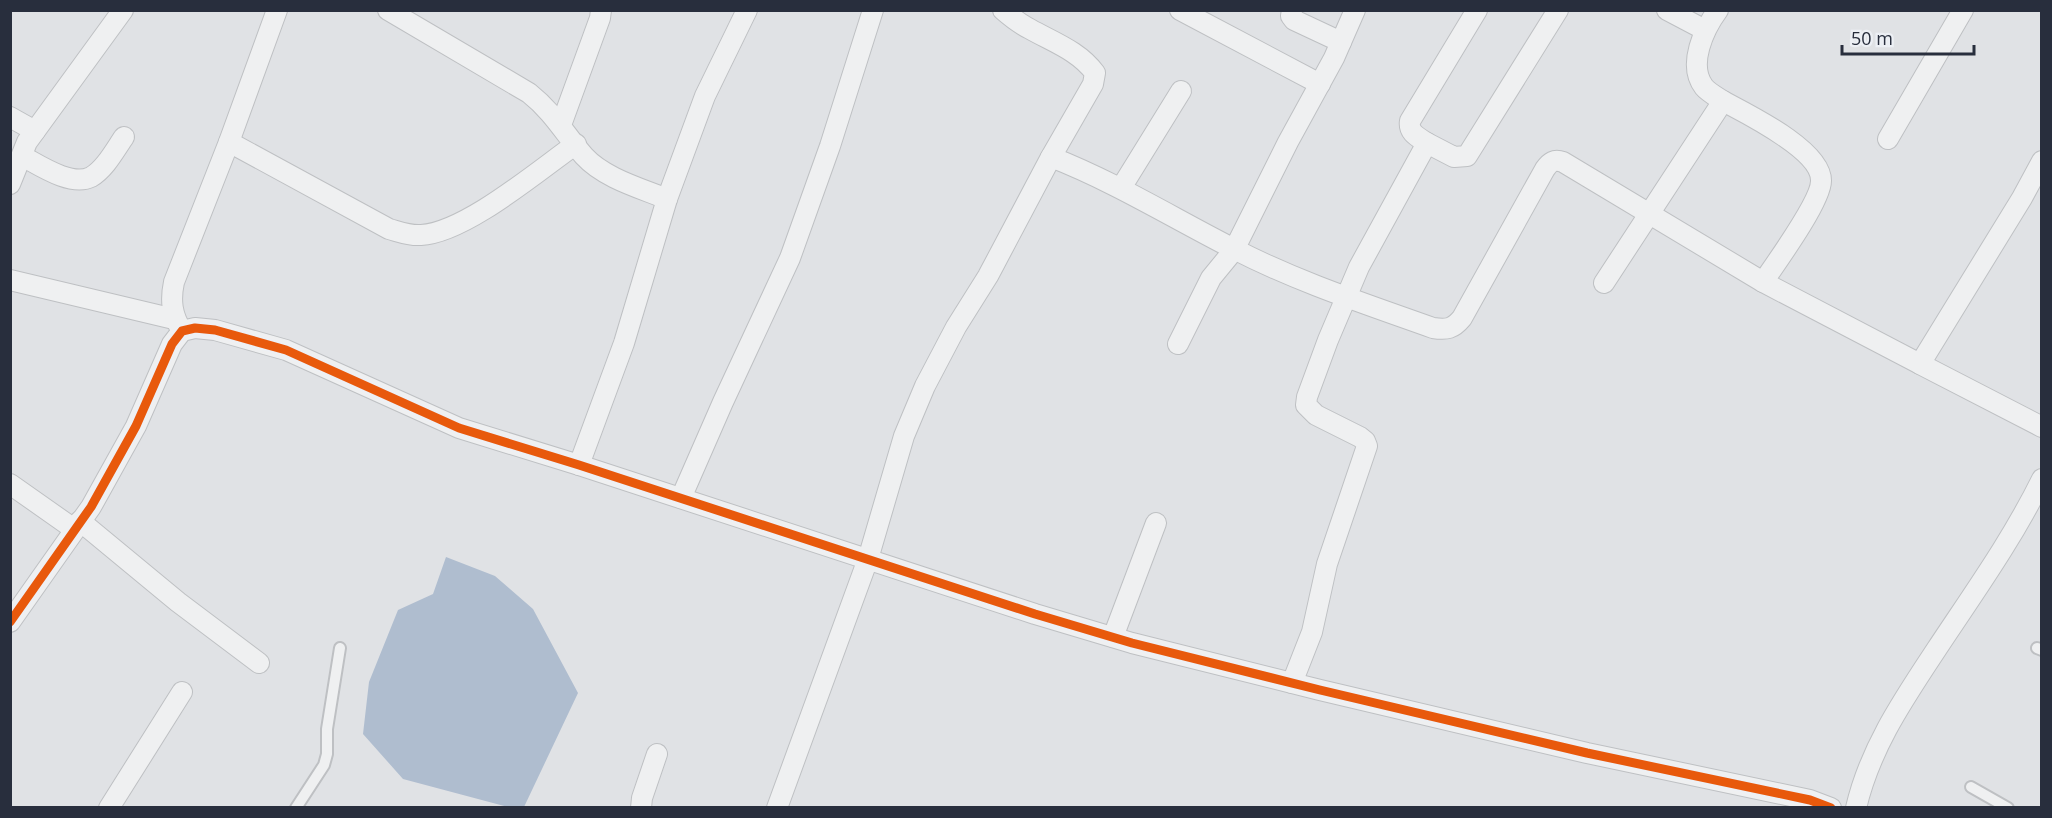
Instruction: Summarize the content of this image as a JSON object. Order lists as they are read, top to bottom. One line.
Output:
{"scale_bar":"50 m"}
